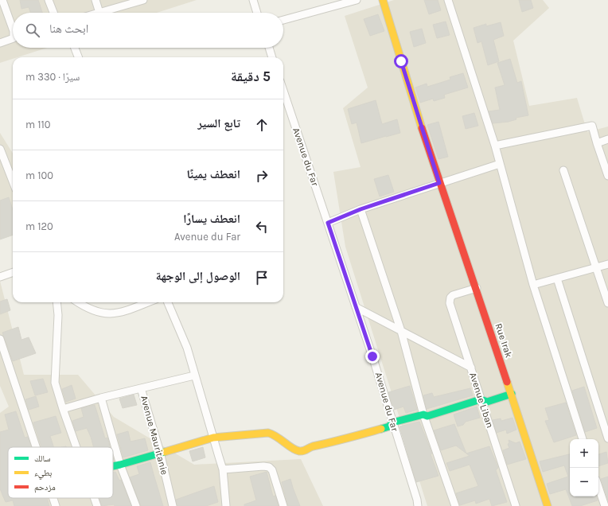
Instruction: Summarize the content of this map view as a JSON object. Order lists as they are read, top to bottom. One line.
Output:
{"streets":{"street":["Avenue du Far","Rue Irak","Avenue Liban","Avenue Mauritanie"]},"crossings":[["Rue Irak","Avenue Liban"]],"legend":["سالك","بطيء","مزدحم"],"page":{"search":"ابحث هنا","heading":["5 دقيقة","سيرًا · 330 m"],"list":[["تابع السير","110 m"],["انعطف يمينًا","100 m"],["انعطف يسارًا","Avenue du Far","120 m"],"الوصول إلى الوجهة"],"map_buttons":["+","−"]}}
